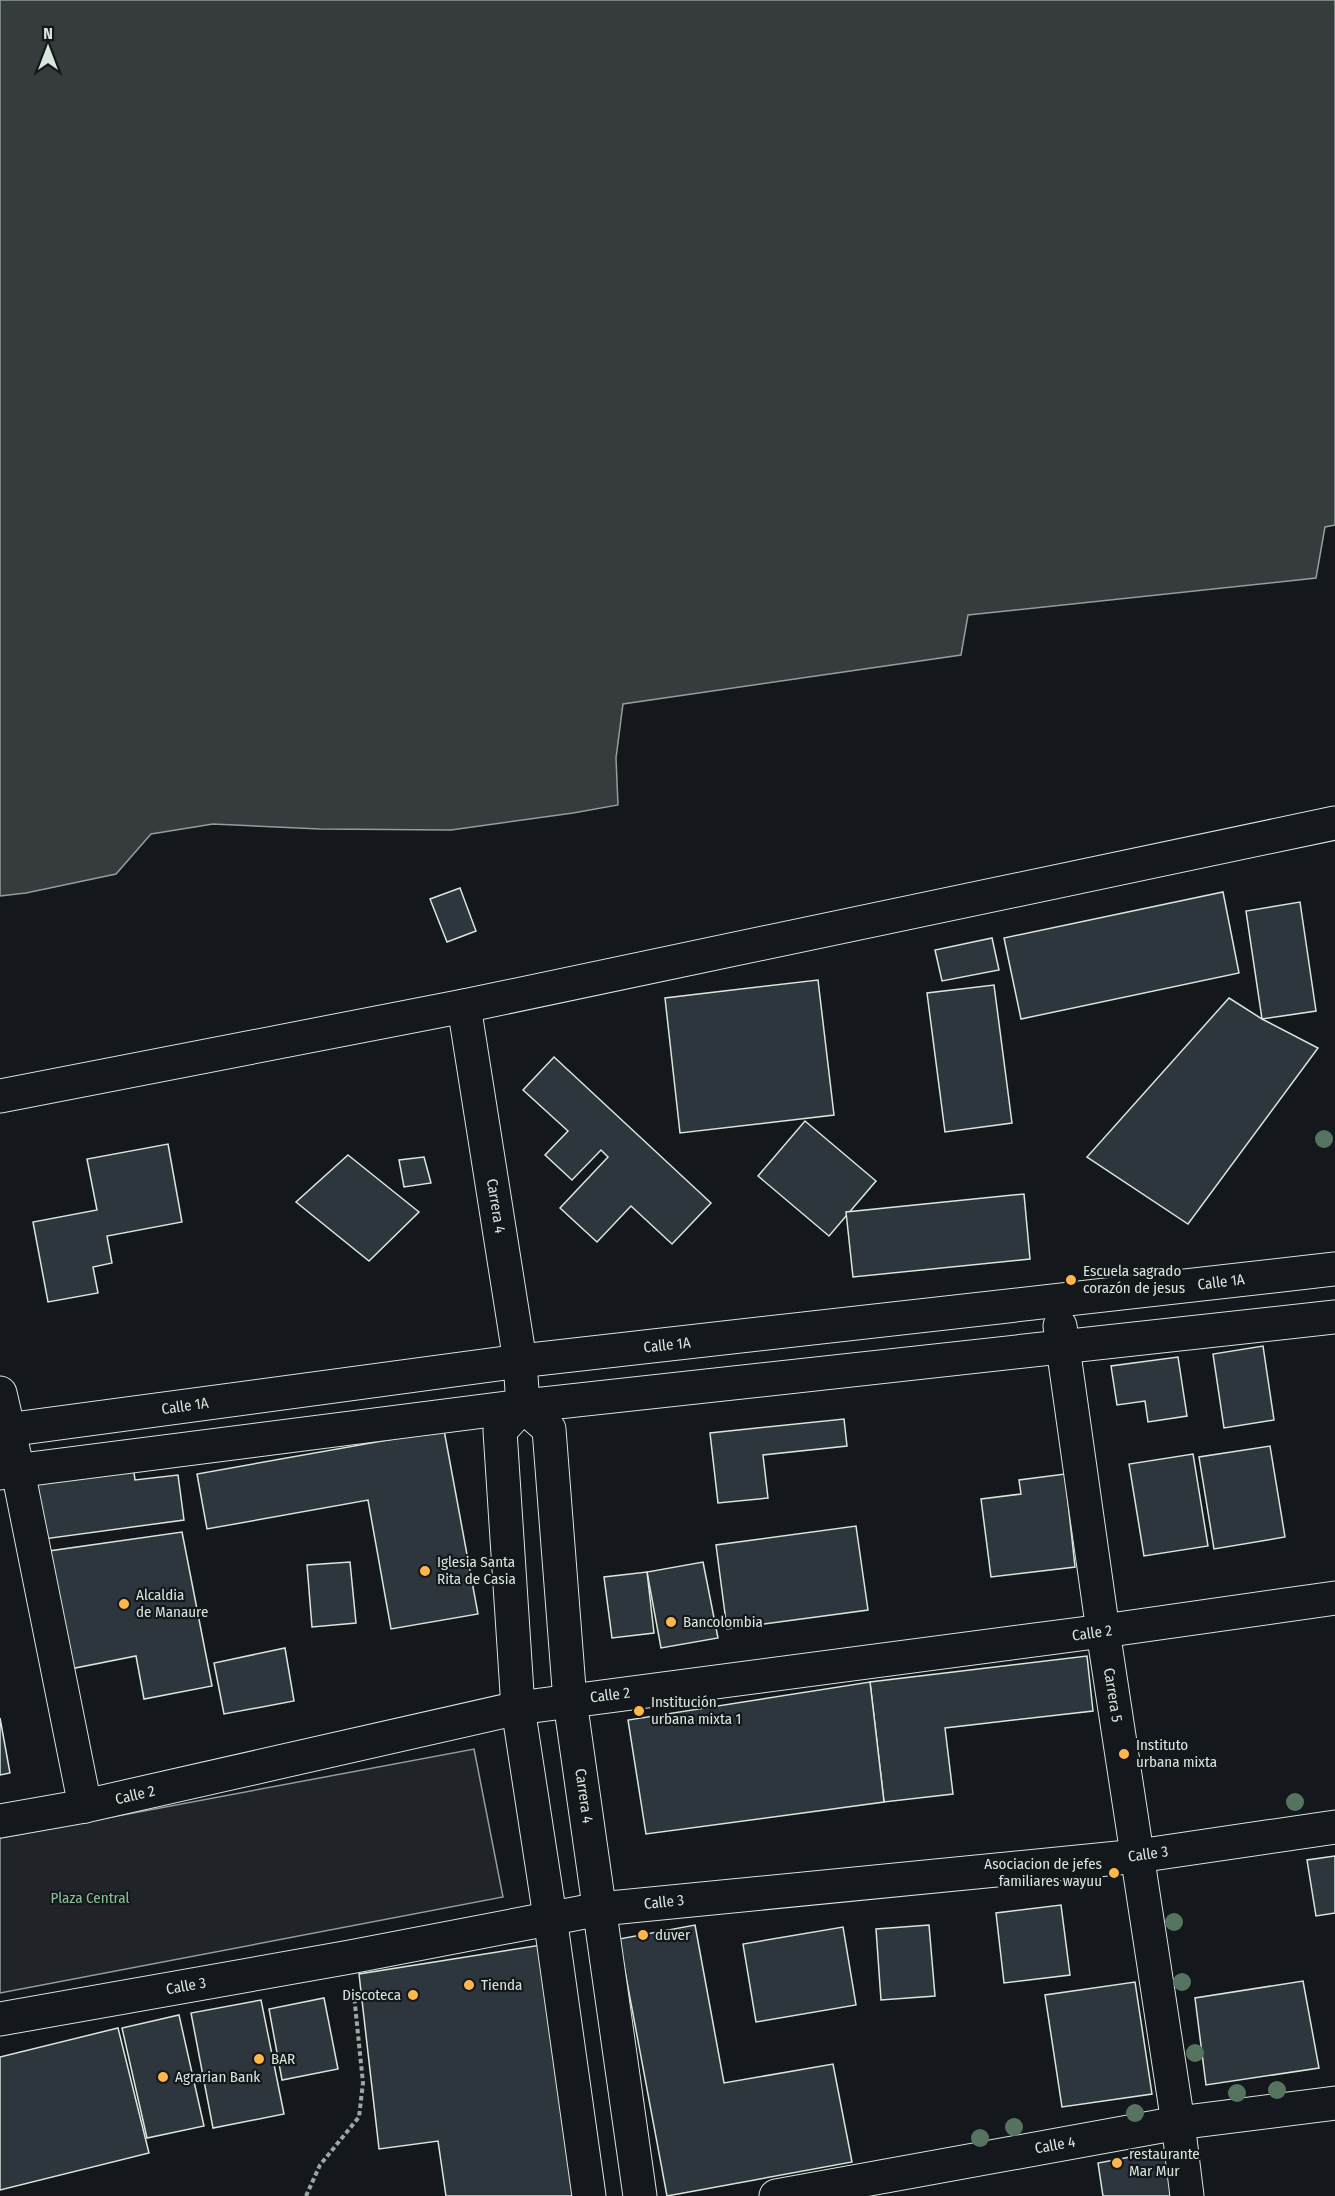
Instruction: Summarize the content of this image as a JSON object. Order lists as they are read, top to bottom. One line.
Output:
{"streets":{"street":["Carrera 4","Calle 1A","Calle 2","Carrera 5","Calle 3","Calle 4"]},"crossings":[["Carrera 4","Calle 1A"],["Carrera 4","Calle 2"],["Carrera 4","Calle 3"],["Calle 1A","Carrera 5"],["Calle 2","Carrera 5"],["Carrera 5","Calle 3"],["Carrera 5","Calle 4"]],"parks":["Plaza Central"],"places":["Escuela sagrado corazón de jesus","Iglesia Santa Rita de Casia","Alcaldia de Manaure","Bancolombia","Institución urbana mixta 1","Instituto urbana mixta","Asociacion de jefes familiares wayuu","duver","Tienda","Discoteca","BAR","Agrarian Bank","restaurante Mar Mur"],"north":"top"}
